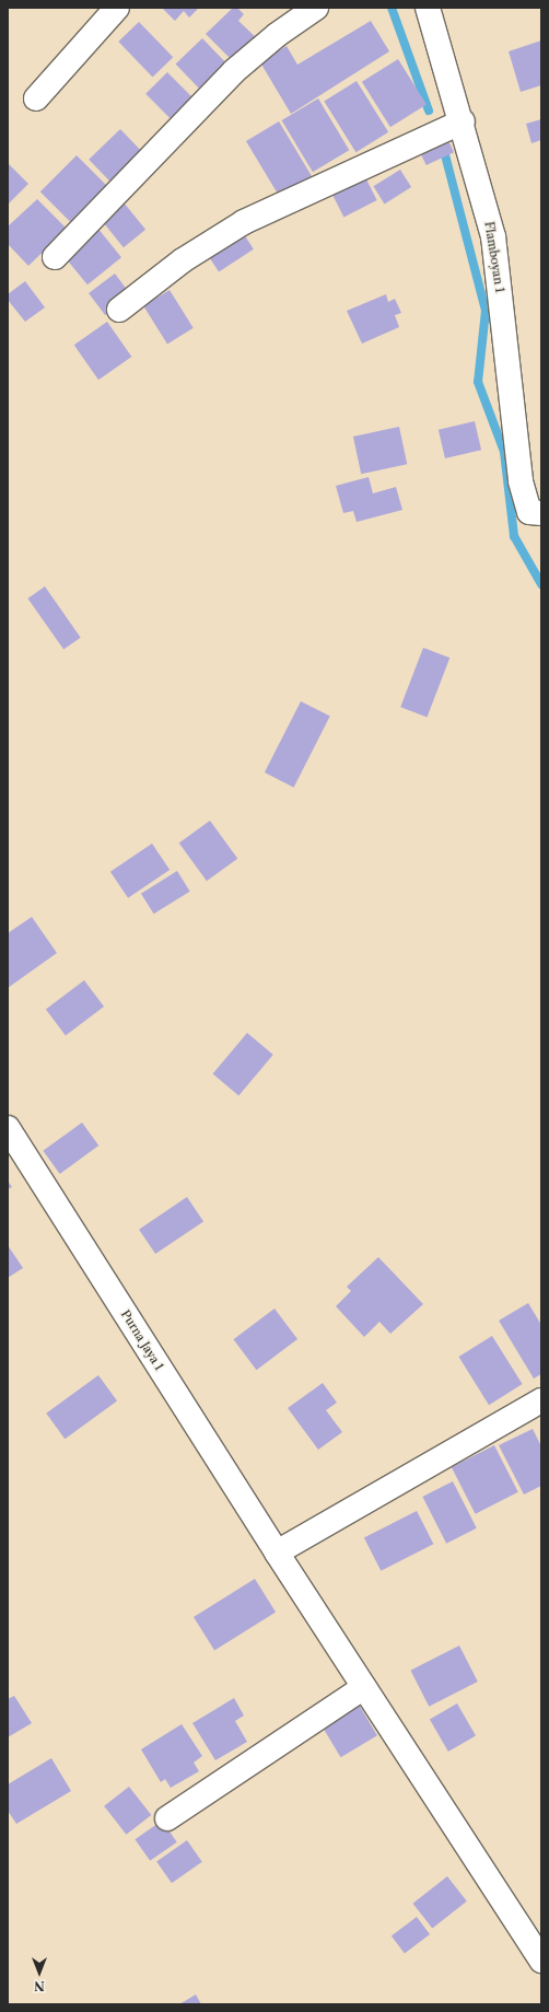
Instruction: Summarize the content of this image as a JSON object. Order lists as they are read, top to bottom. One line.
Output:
{"streets":{"street":["Flamboyan 1","Purna Jaya 1"]},"north":"bottom"}
